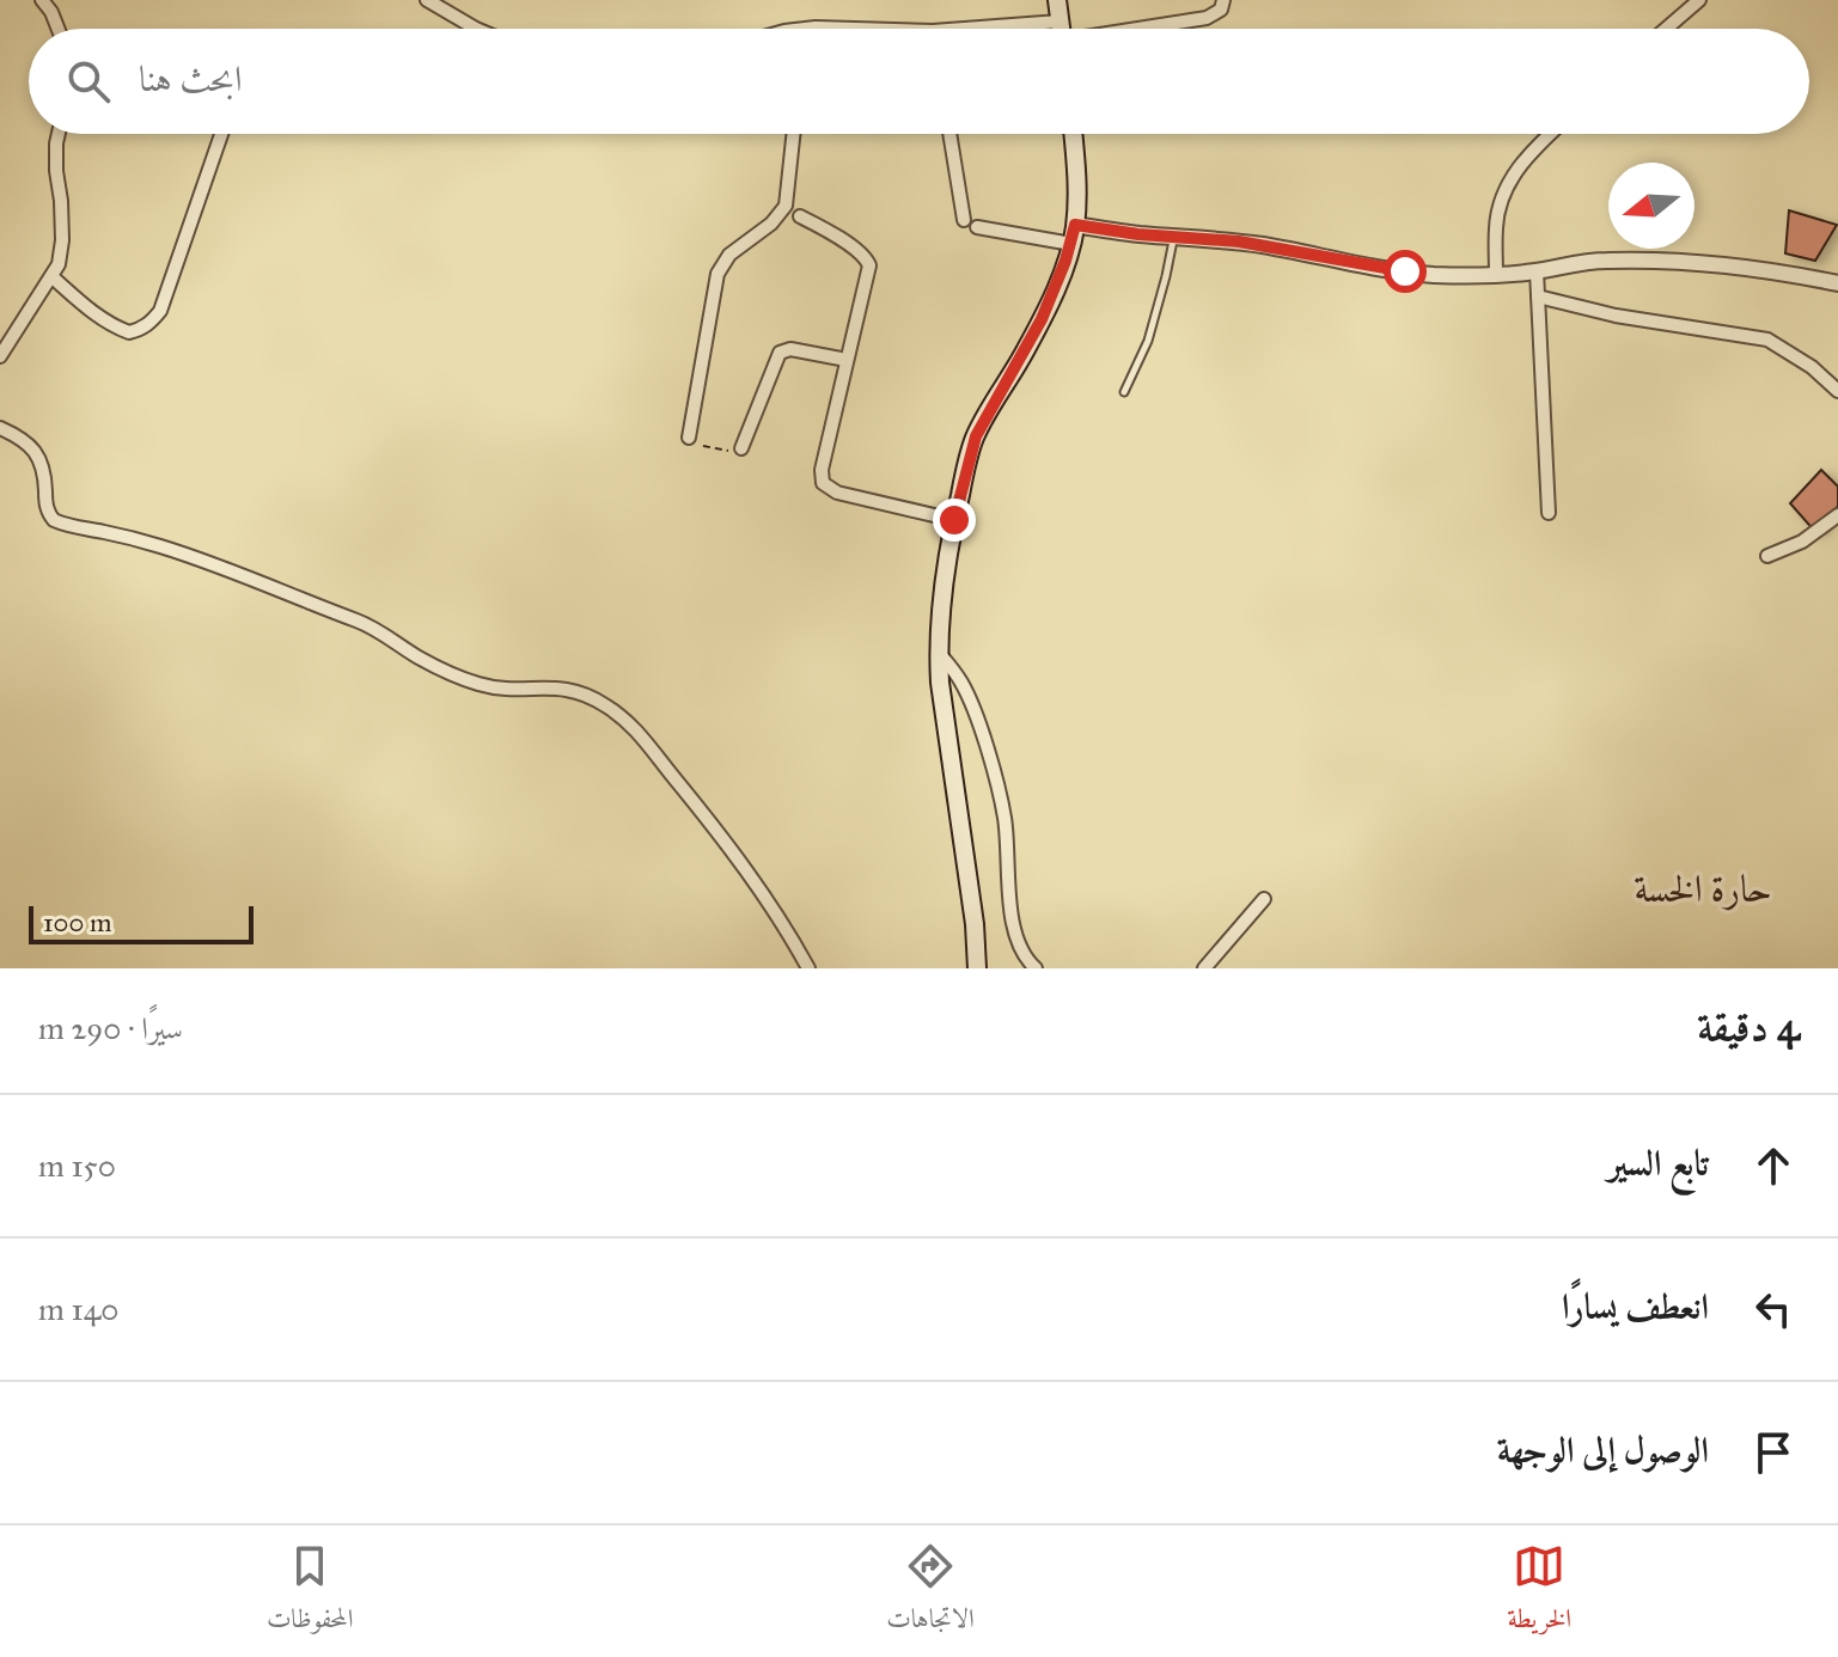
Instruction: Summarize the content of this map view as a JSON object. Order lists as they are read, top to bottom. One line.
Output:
{"districts":["حارة الخسة"],"scale_bar":"100 m","north":"left","page":{"search":"ابحث هنا","scale":"100 m","heading":["4 دقيقة","سيرًا · 290 m"],"list":[["تابع السير","150 m"],["انعطف يسارًا","140 m"],"الوصول إلى الوجهة"],"nav":["الخريطة","الاتجاهات","المحفوظات"]}}
